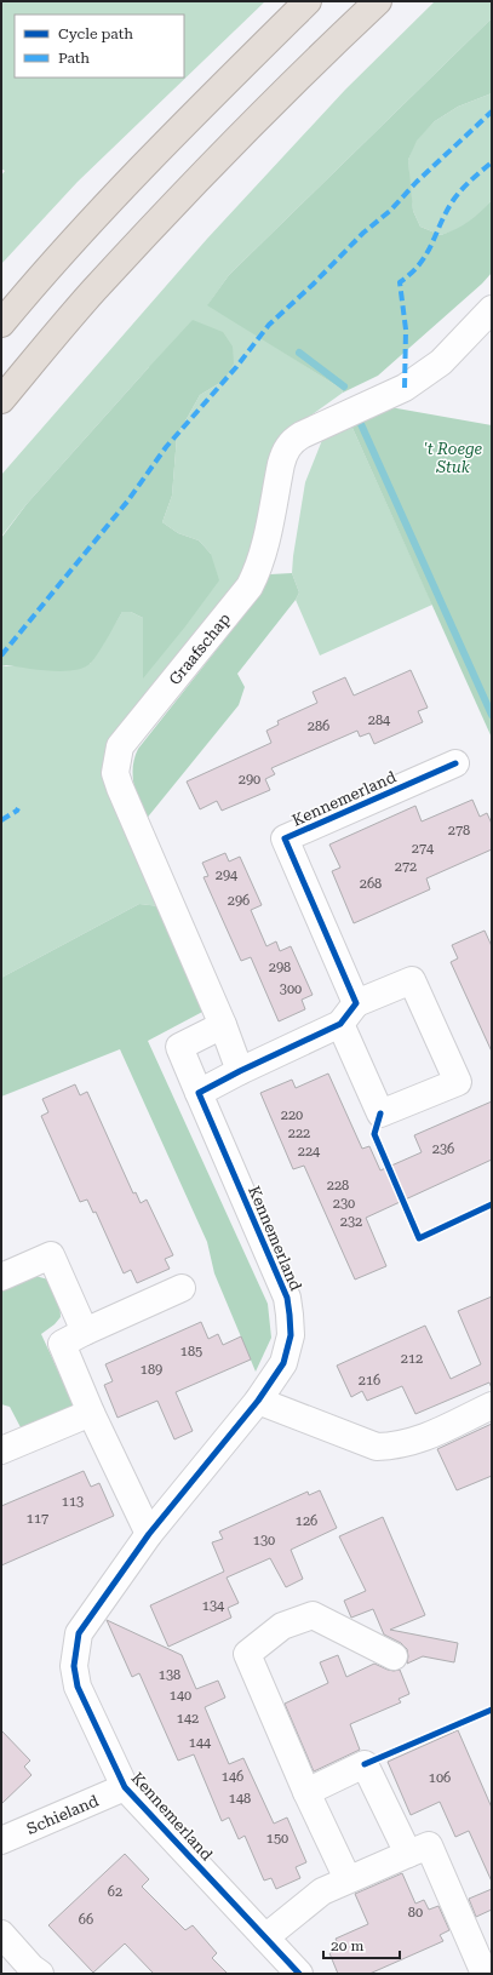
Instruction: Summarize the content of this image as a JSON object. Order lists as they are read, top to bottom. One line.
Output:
{"streets":{"street":["Graafschap","Kennemerland","Schieland"]},"crossings":[["Graafschap","Kennemerland"],["Kennemerland","Schieland"]],"parks":["'t Roege Stuk"],"house_numbers":["284","286","290","278","274","272","294","268","296","298","300","220","222","236","224","228","230","232","185","212","189","216","113","117","126","130","134","138","140","142","144","146","106","148","150","62","80","66"],"legend":["Cycle path","Path"],"scale_bar":"20 m"}
